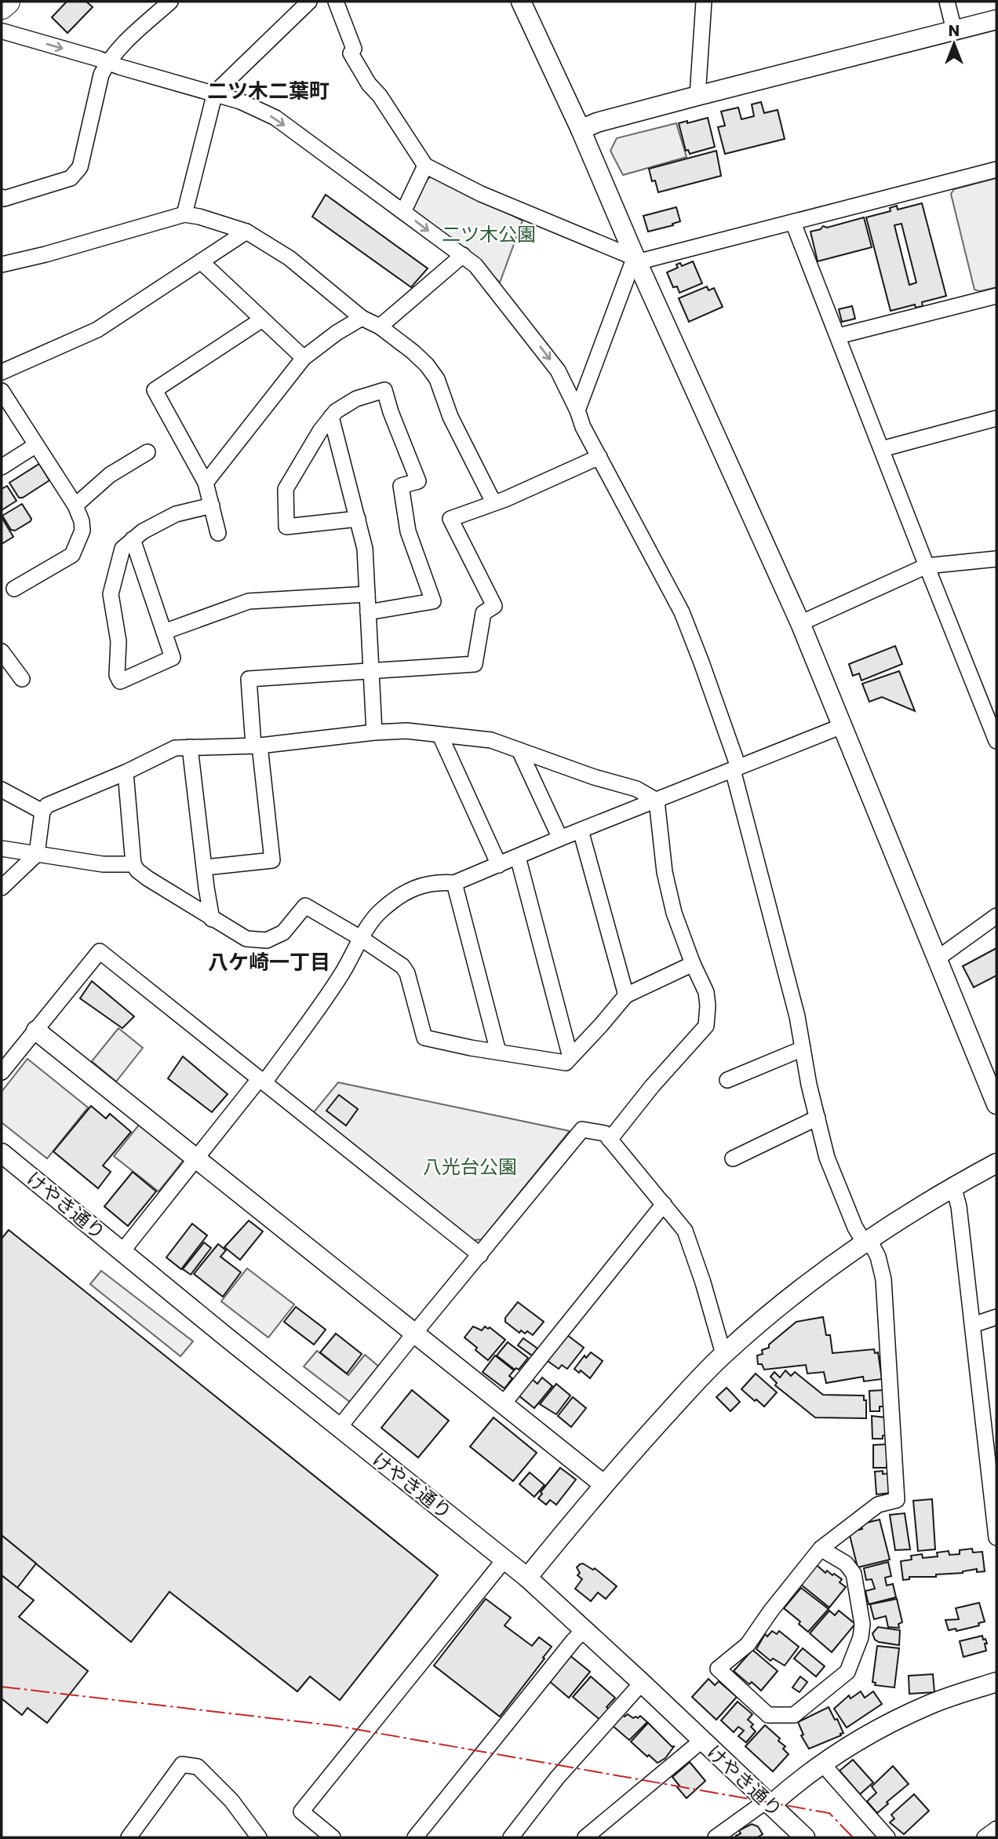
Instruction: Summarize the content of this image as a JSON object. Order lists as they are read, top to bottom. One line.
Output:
{"streets":{"street":["けやき通り"]},"districts":["二ツ木二葉町","八ケ崎一丁目"],"parks":["二ツ木公園","八光台公園"],"north":"top"}
